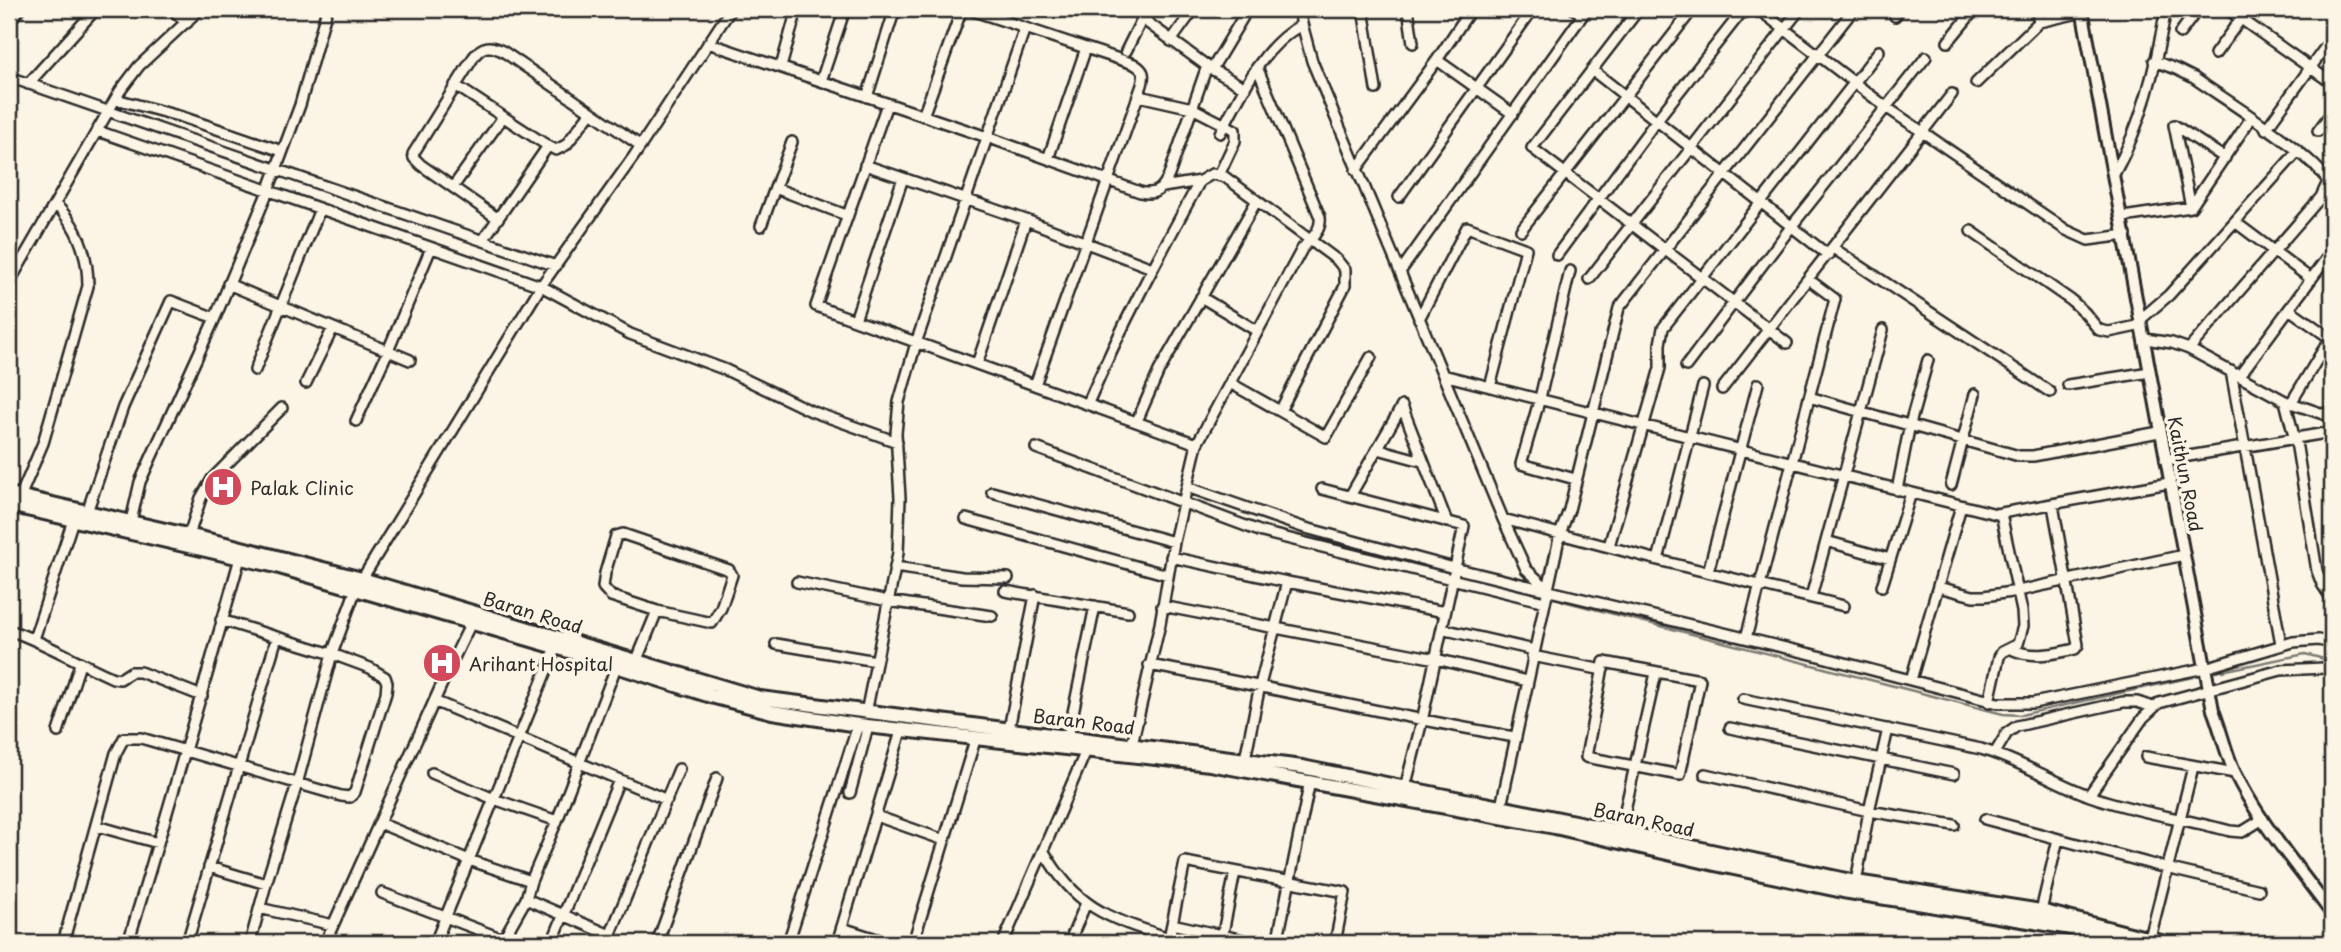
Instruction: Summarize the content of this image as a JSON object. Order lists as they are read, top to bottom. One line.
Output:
{"streets":{"main road":["Baran Road"],"street":["Kaithun Road"]},"places":{"hospital":["Palak Clinic","Arihant Hospital"]}}
